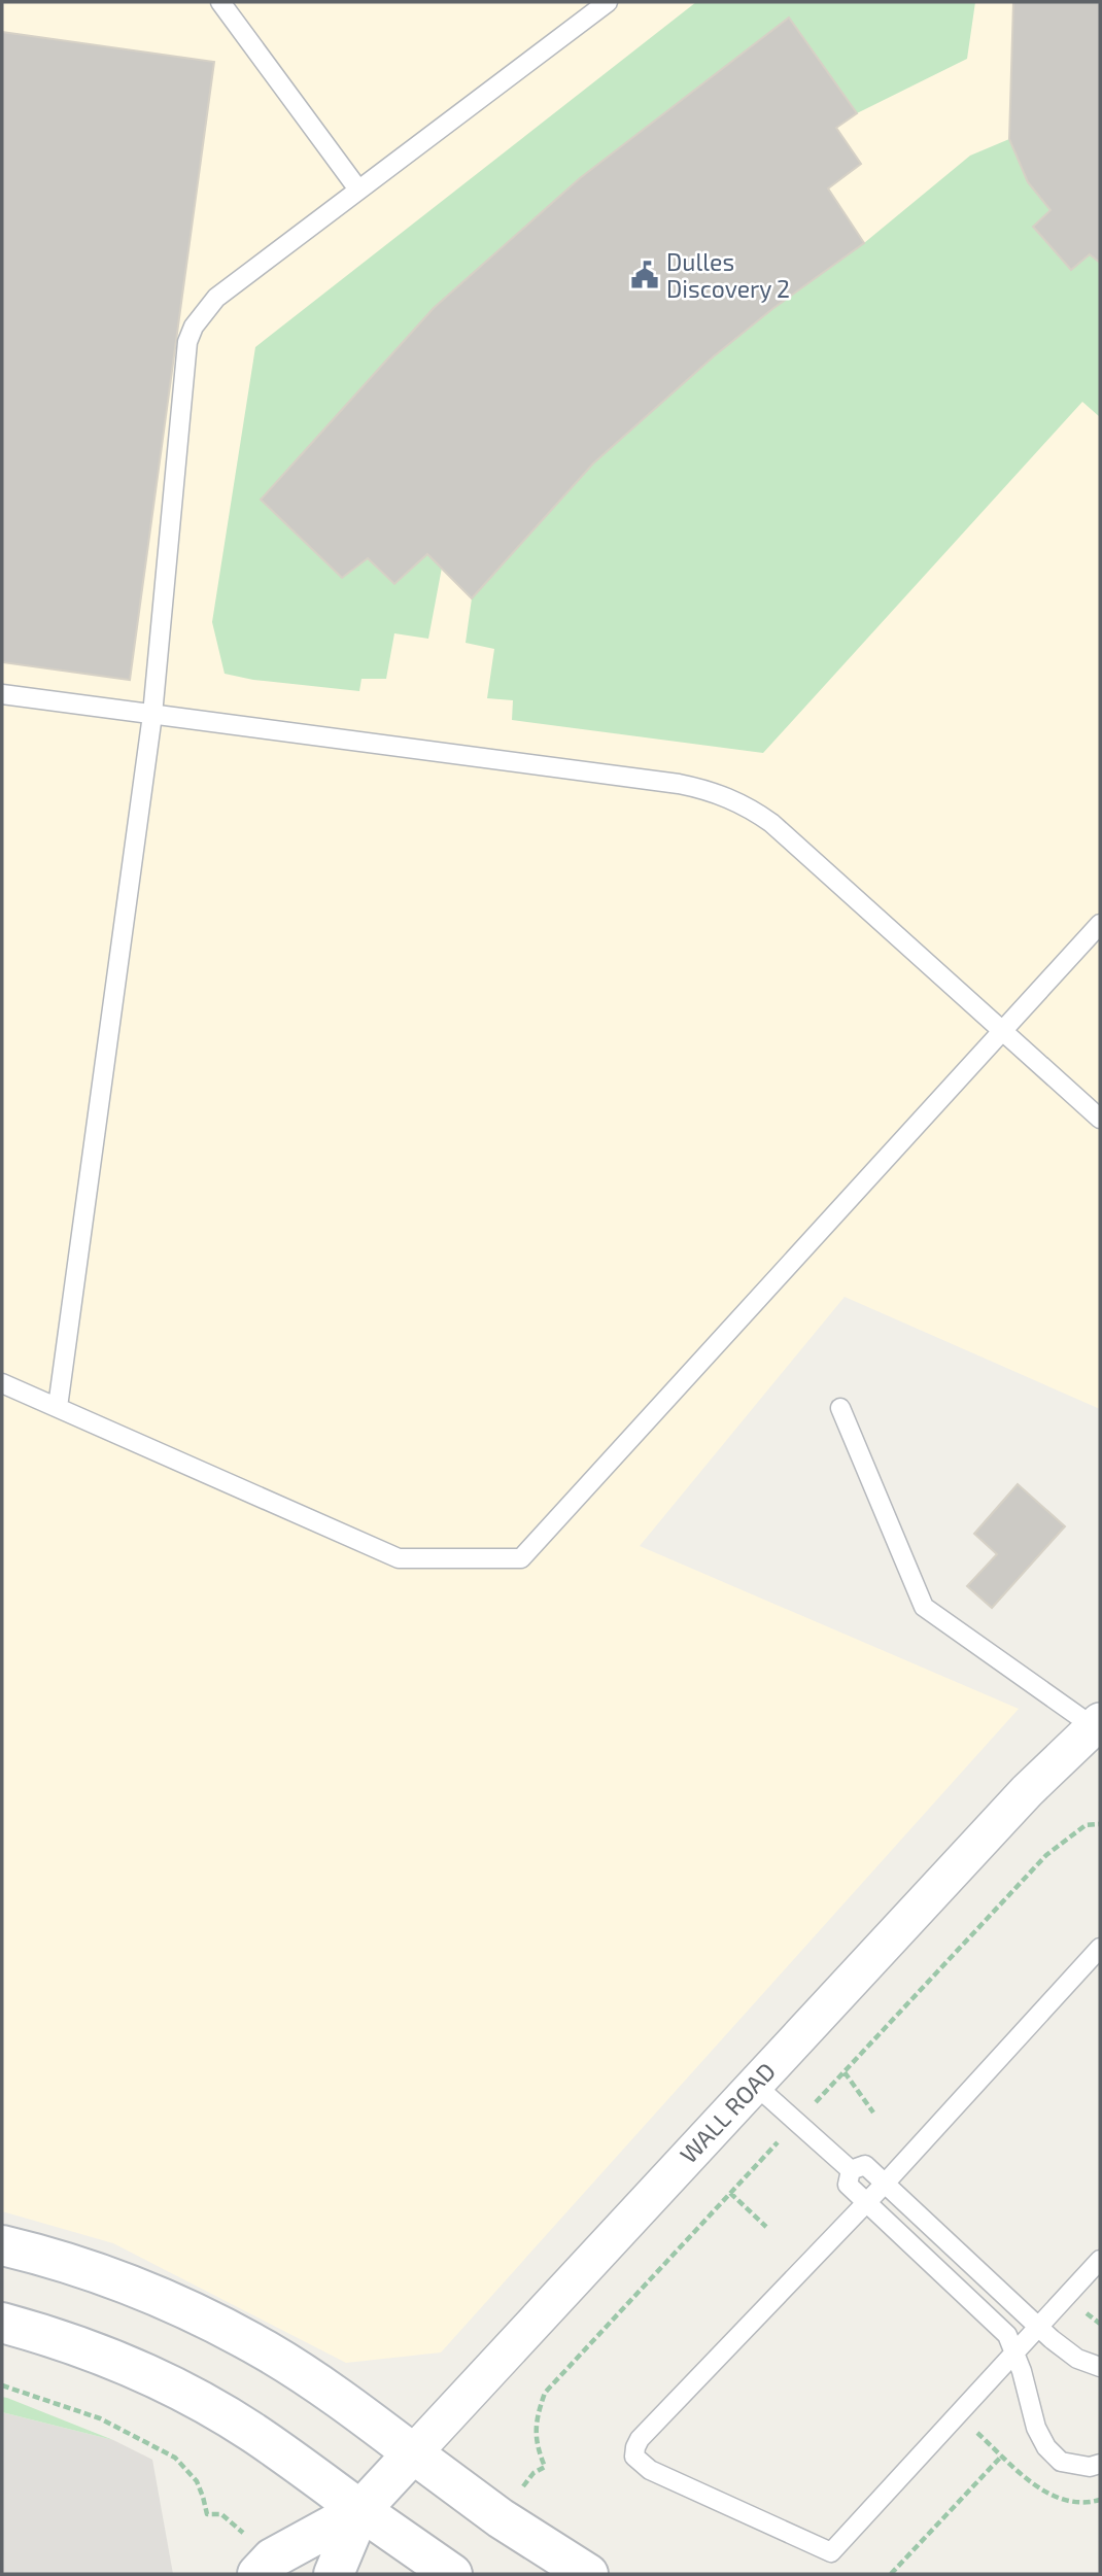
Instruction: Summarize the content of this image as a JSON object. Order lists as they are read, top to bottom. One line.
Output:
{"streets":{"main road":["WALL ROAD"]},"places":{"public building":["Dulles Discovery 2"]}}
